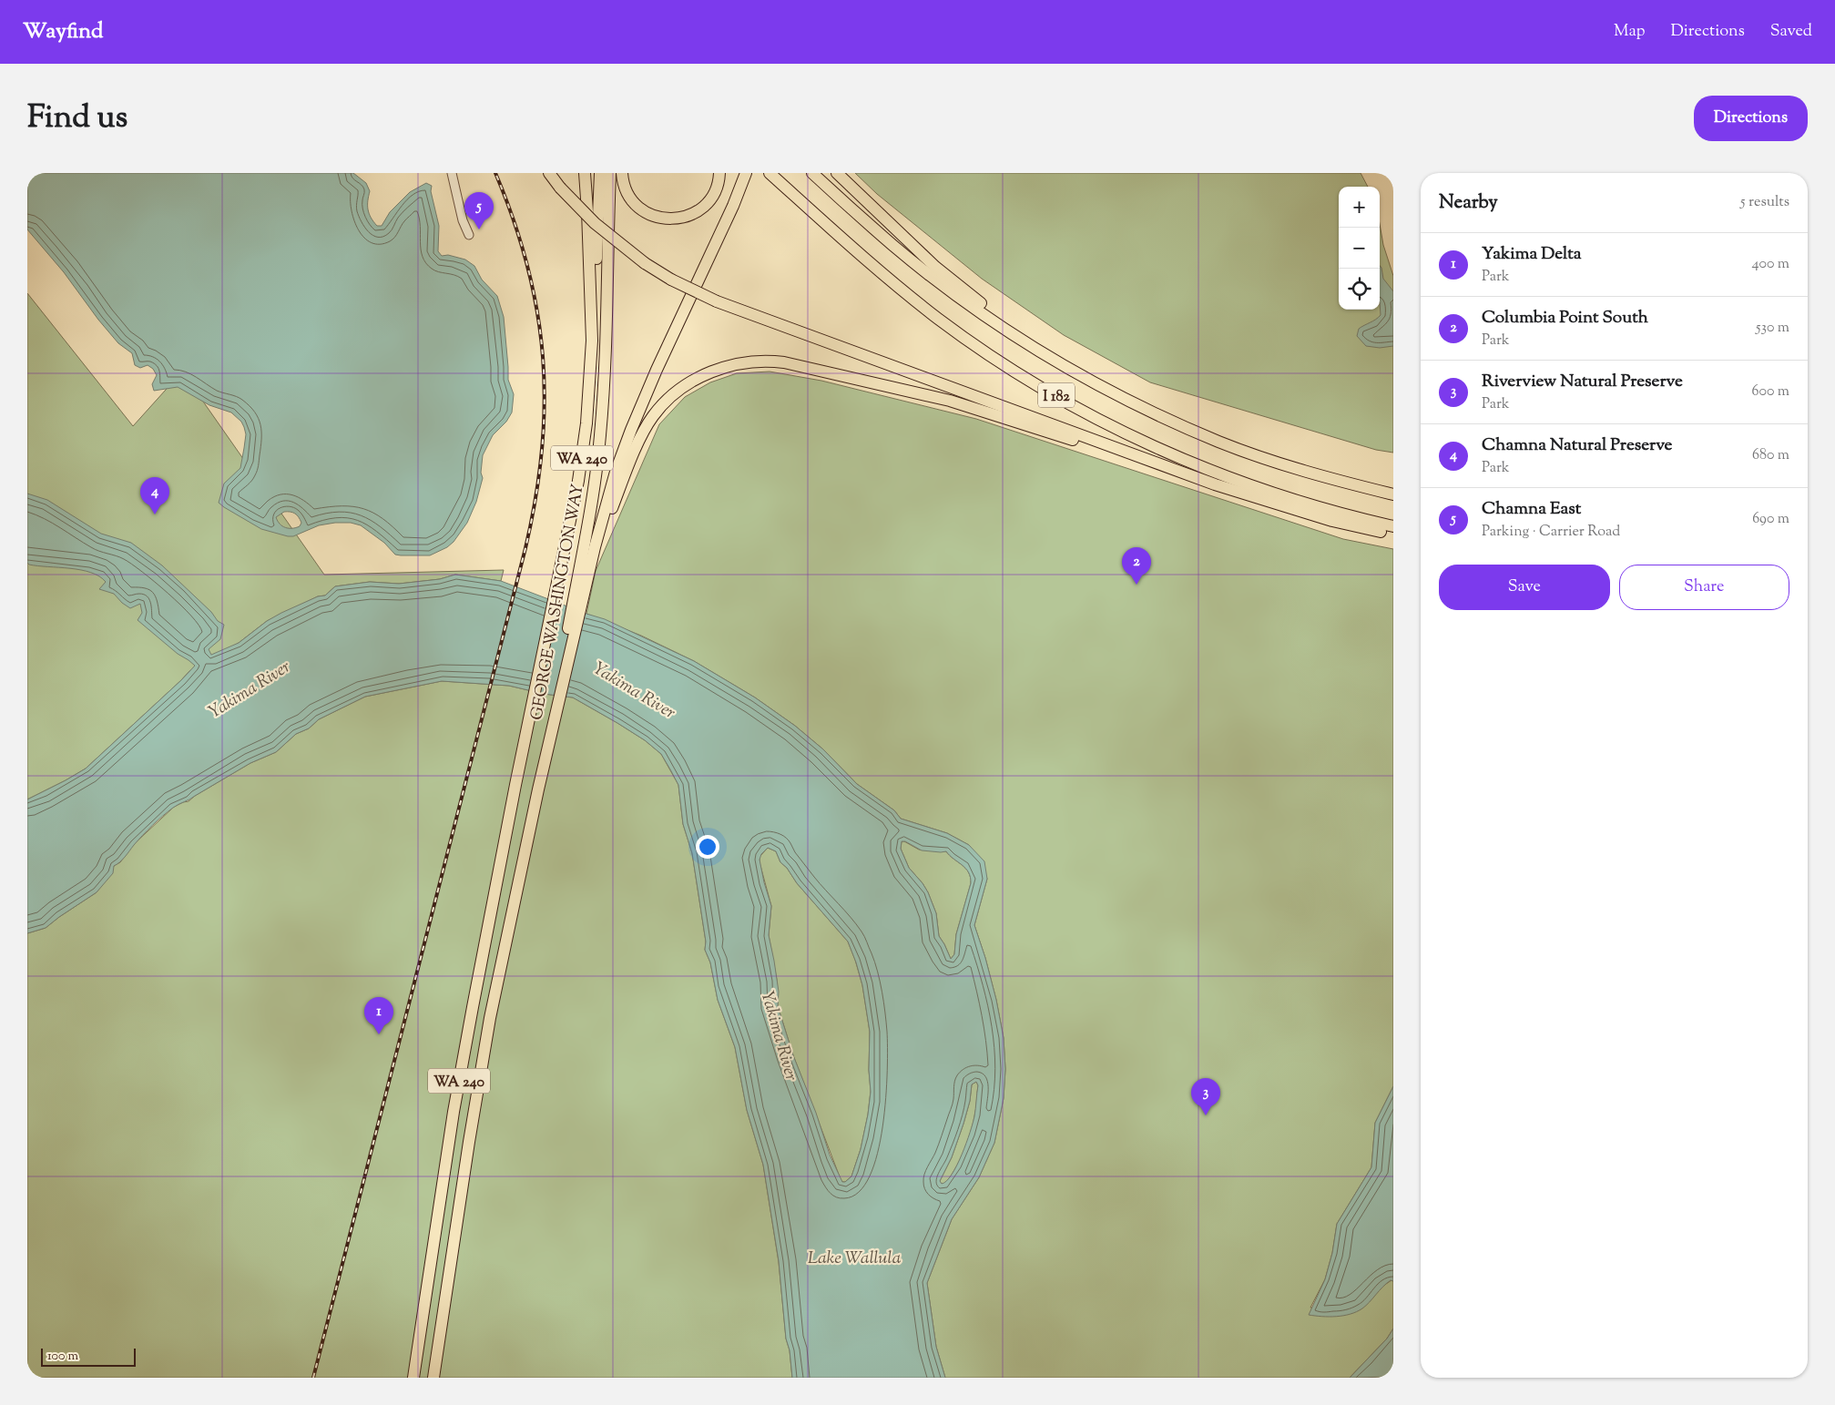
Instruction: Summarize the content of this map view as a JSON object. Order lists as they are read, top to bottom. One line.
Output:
{"streets":{"highway":["I 182","WA 240","GEORGE WASHINGTON WAY"]},"crossings":[["WA 240","GEORGE WASHINGTON WAY"]],"water":["Yakima River","Lake Wallula"],"scale_bar":"100 m","page":{"header":"Wayfind","nav":["Map","Directions","Saved"],"title":"Find us","buttons":["Directions",["Save","Share"]],"heading":["Nearby","5 results"],"map_buttons":["+","−"],"pins":["5","4","2","1","3"],"list":[{"mark":"1","name":"Yakima Delta","note":"Park","value":"400 m"},{"mark":"2","name":"Columbia Point South","note":"Park","value":"530 m"},{"mark":"3","name":"Riverview Natural Preserve","note":"Park","value":"600 m"},{"mark":"4","name":"Chamna Natural Preserve","note":"Park","value":"680 m"},{"mark":"5","name":"Chamna East","note":"Parking · Carrier Road","value":"690 m"}],"scale":"100 m"}}
